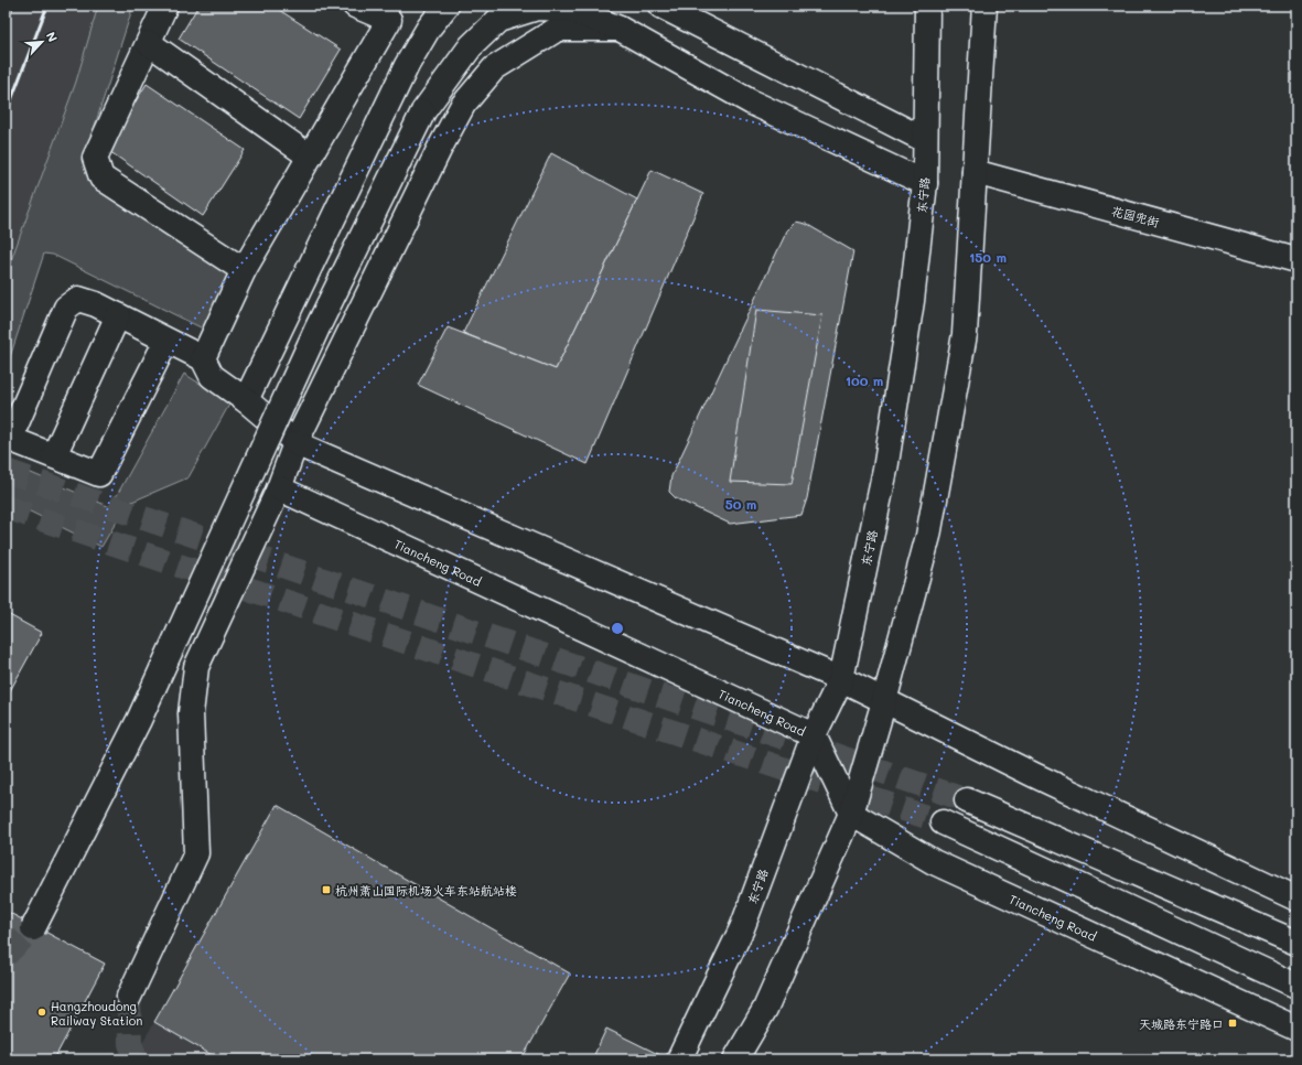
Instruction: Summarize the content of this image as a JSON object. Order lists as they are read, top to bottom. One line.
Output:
{"streets":{"main road":["东宁路","花园兜街","Tiancheng Road"]},"crossings":[["东宁路","Tiancheng Road"]],"places":{"transit":["杭州萧山国际机场火车东站航站楼","天城路东宁路口"],"other":["Hangzhoudong Railway Station"]},"north":"top right","rings":["150 m","100 m","50 m"]}
